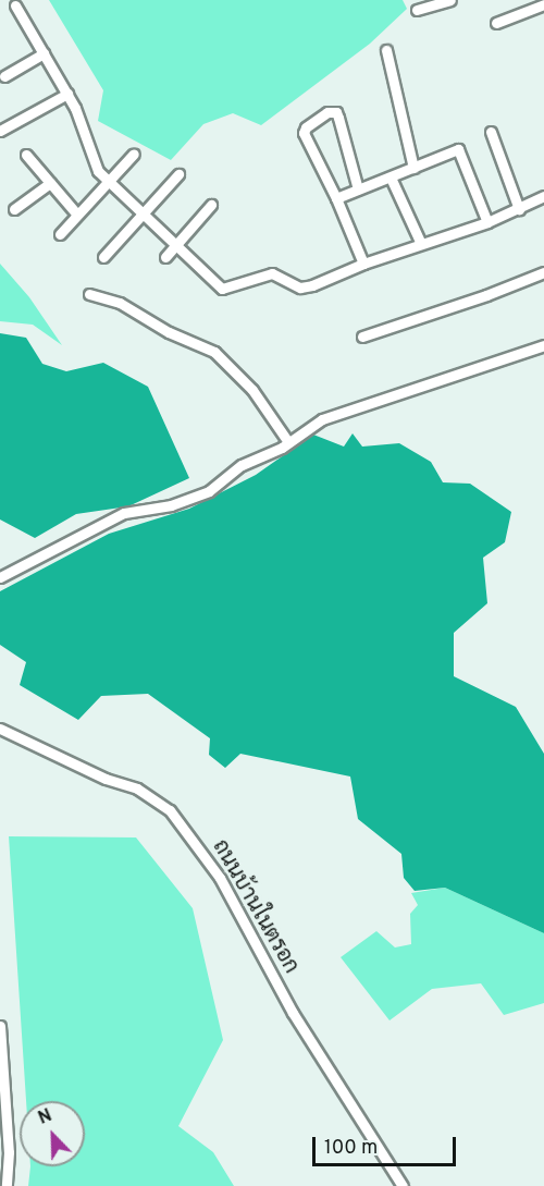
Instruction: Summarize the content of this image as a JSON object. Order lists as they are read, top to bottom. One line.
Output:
{"streets":{"street":["ถนนบ้านในตรอก"]},"scale_bar":"100 m","north":"top left"}
